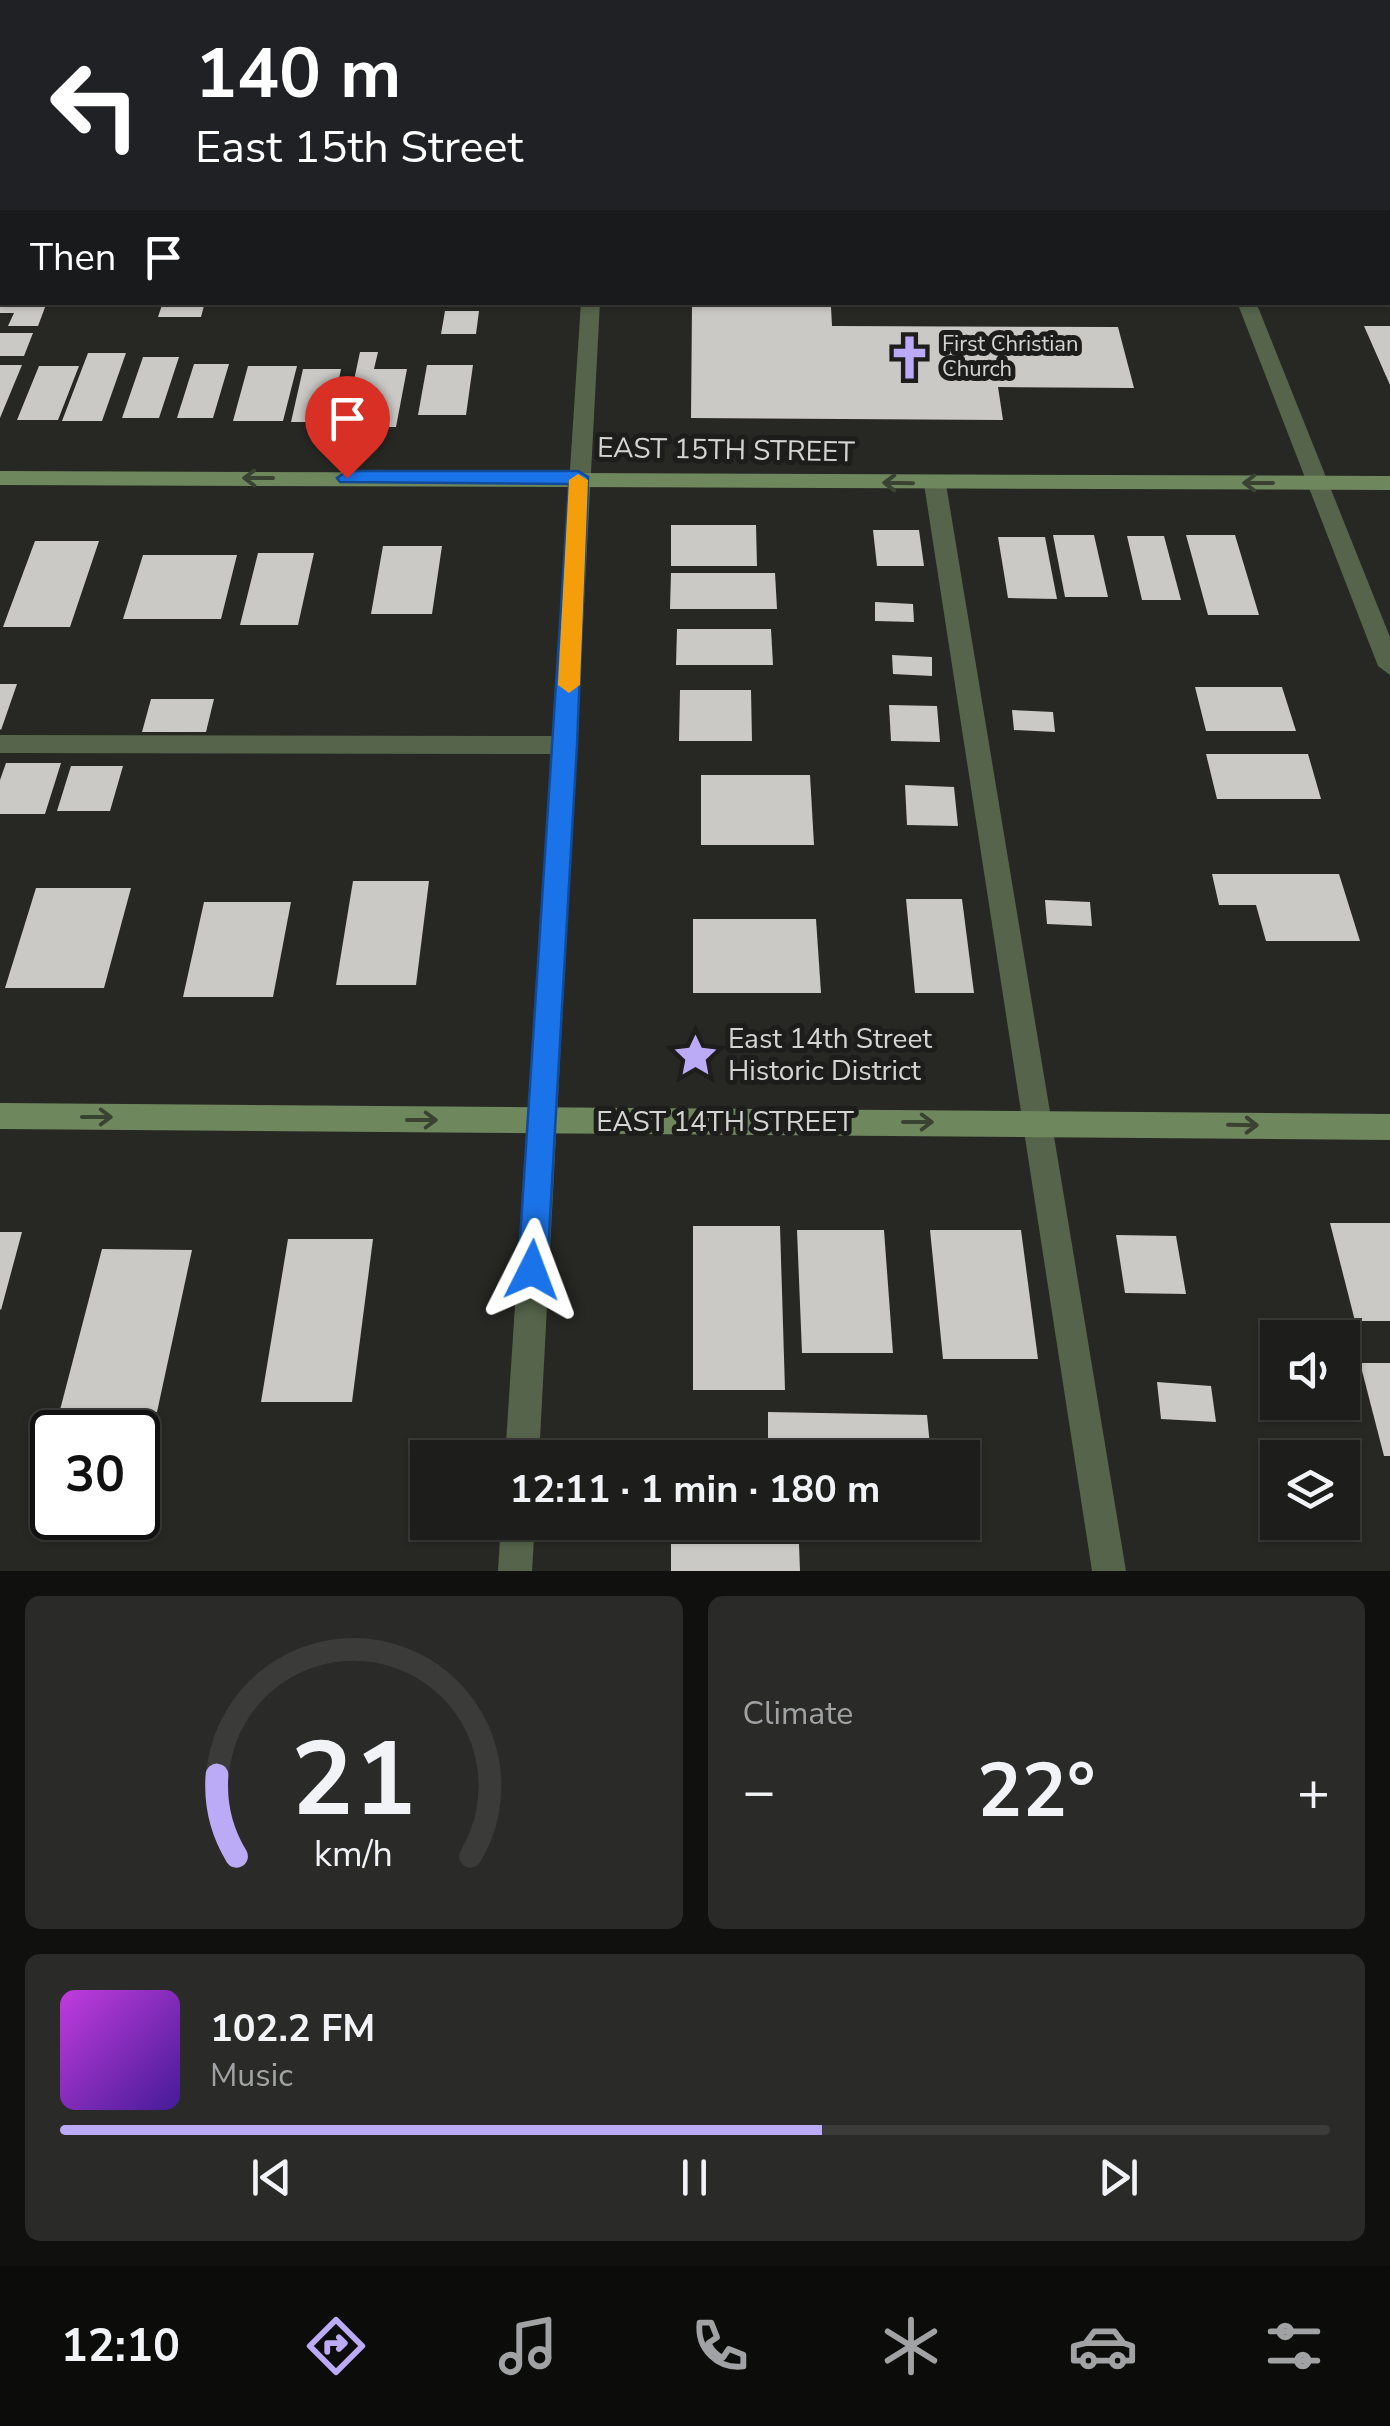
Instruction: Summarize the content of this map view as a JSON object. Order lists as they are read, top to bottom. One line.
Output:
{"streets":{"street":["EAST 15TH STREET","EAST 14TH STREET"]},"one_way":["EAST 15TH STREET","EAST 14TH STREET"],"places":{"church":["First Christian Church"],"place":["East 14th Street Historic District"]},"page":{"turn":["140 m","East 15th Street"],"then":"Then","limit":"30","trip":"12:11 · 1 min · 180 m","tile":"Climate","heat":["−","22°","+"],"song":["102.2 FM","Music"],"tabs":"12:10","gauge":["21","km/h"]}}
